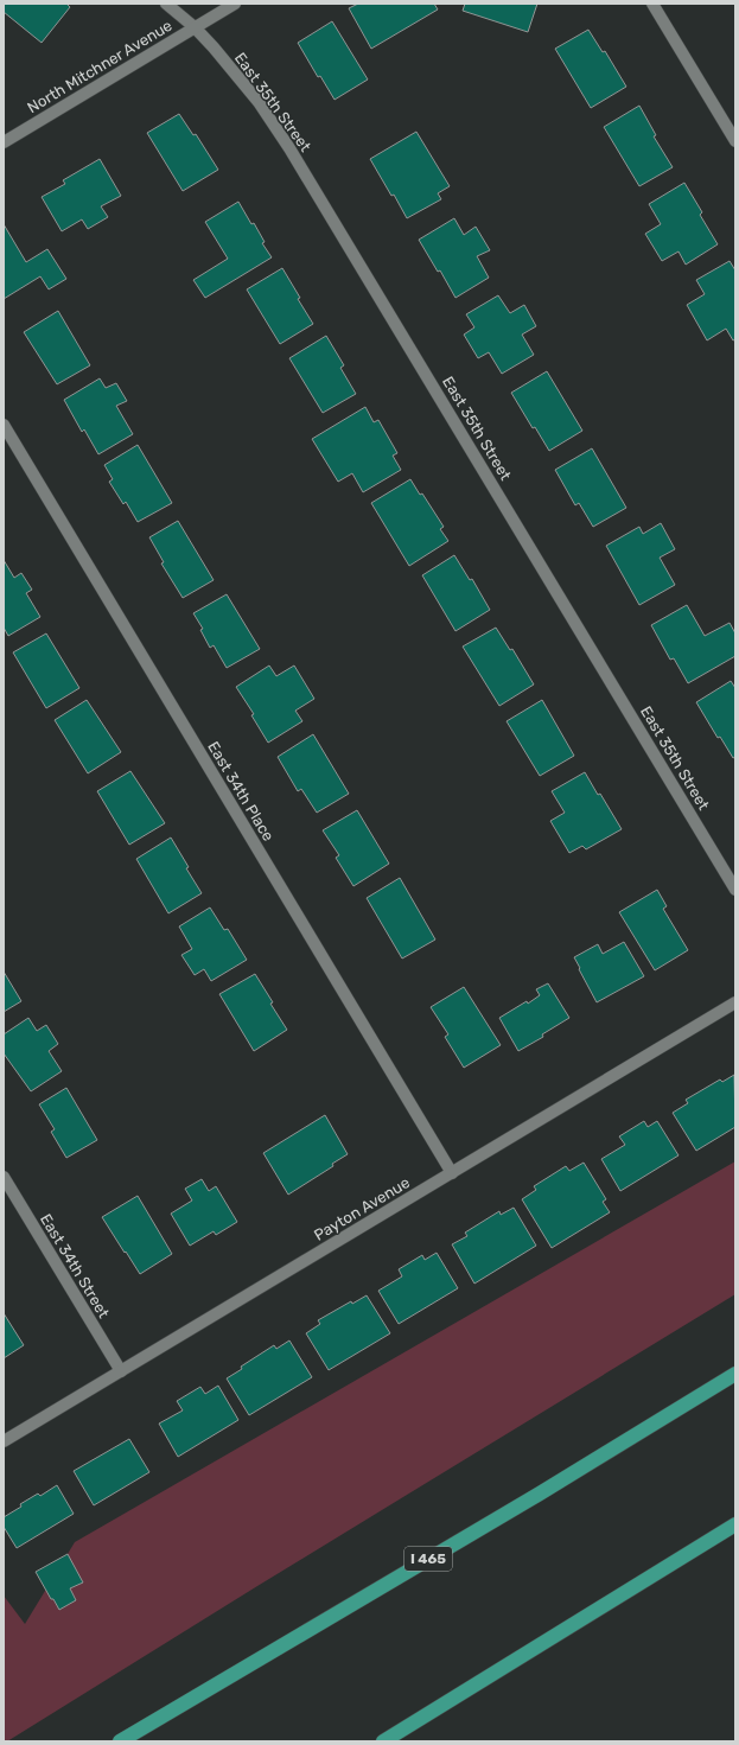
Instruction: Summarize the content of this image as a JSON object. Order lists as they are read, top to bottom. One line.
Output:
{"streets":{"highway":["I 465"],"street":["North Mitchner Avenue","East 35th Street","East 34th Place","Payton Avenue","East 34th Street"]},"crossings":[["North Mitchner Avenue","East 35th Street"],["East 34th Place","Payton Avenue"],["Payton Avenue","East 34th Street"]]}
